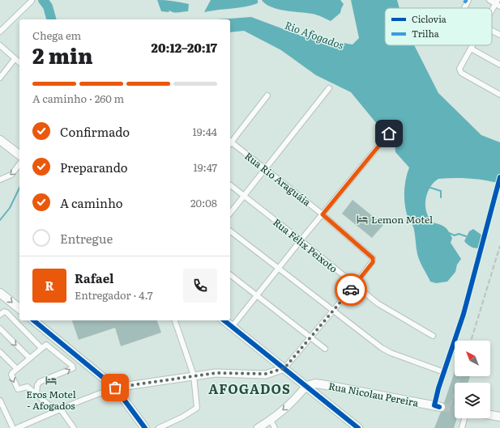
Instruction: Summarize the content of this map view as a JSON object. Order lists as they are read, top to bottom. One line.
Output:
{"streets":{"main road":["Rua Nicolau Pereira"],"street":["Rua Rio Araguáia","Rua Félix Peixoto"]},"crossings":[["Rua Rio Araguáia","Rua Félix Peixoto"]],"districts":["AFOGADOS"],"water":["Rio Afogados"],"places":{"hotel":["Lemon Motel","Eros Motel - Afogados"]},"legend":["Ciclovia","Trilha"],"north":"top left","page":{"heading":["2 min","Chega em","20:12–20:17"],"panel":["Rafael","Entregador · 4.7"],"bar":"A caminho · 260 m","list":[["Confirmado","19:44"],["Preparando","19:47"],["A caminho","20:08"],"Entregue"],"round":"R"}}
